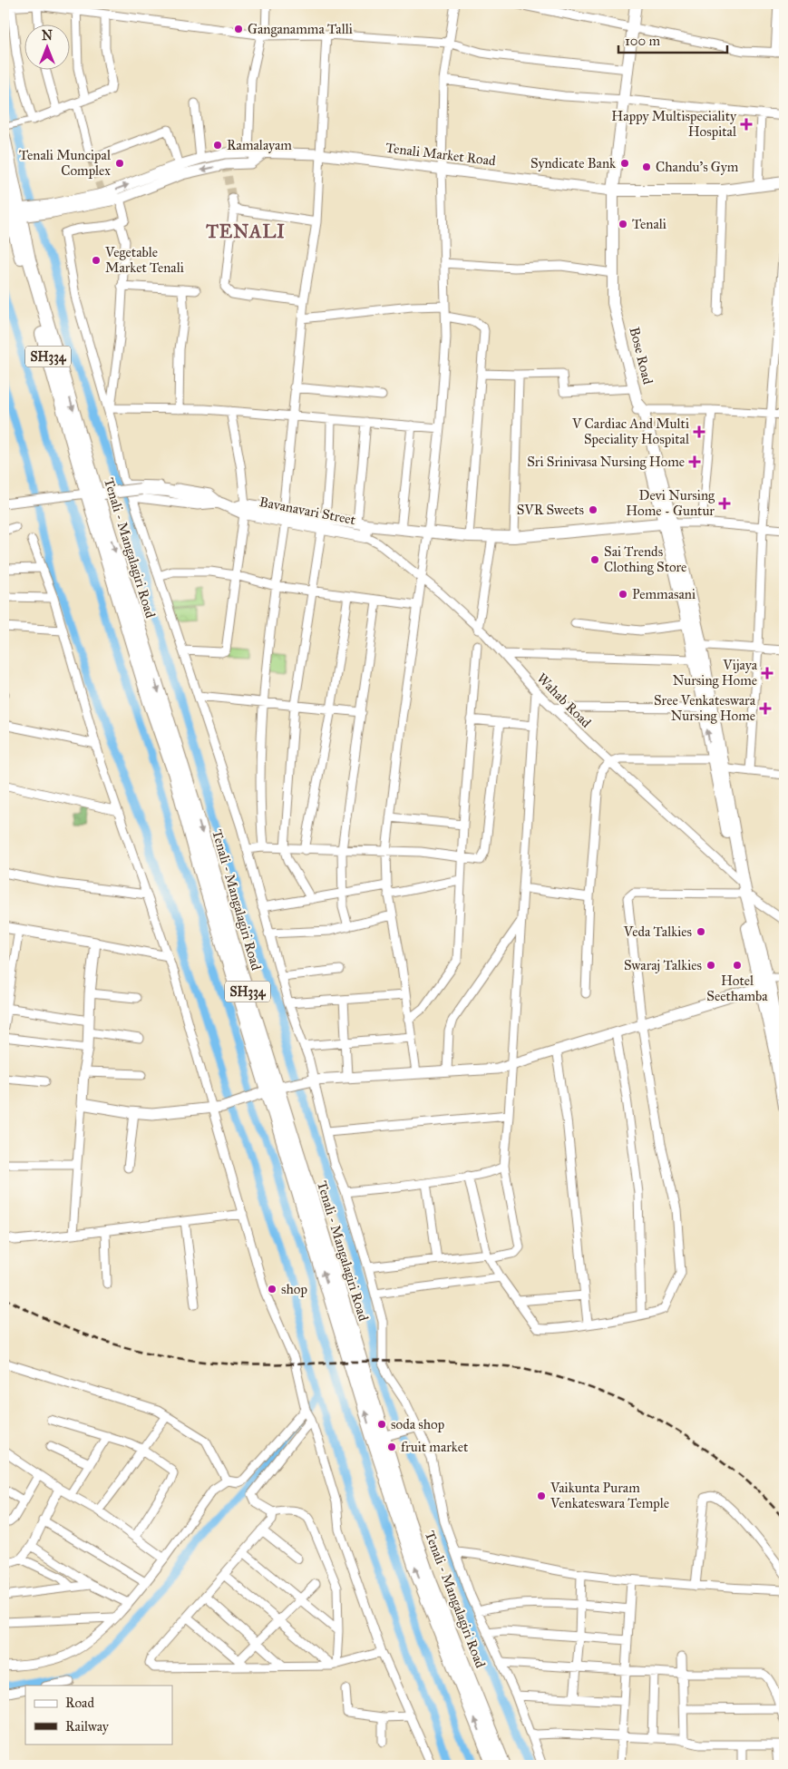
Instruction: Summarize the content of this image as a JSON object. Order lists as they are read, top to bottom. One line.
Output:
{"streets":{"main road":["Bose Road","SH334","Bavanavari Street","Tenali - Mangalagiri Road"],"street":["Tenali Market Road","Wahab Road"]},"crossings":[["Tenali Market Road","Bose Road"],["Tenali Market Road","SH334"],["Bose Road","Bavanavari Street"],["SH334","Bavanavari Street"],["SH334","Tenali - Mangalagiri Road"],["Bavanavari Street","Wahab Road"]],"districts":["TENALI"],"places":{"other":["Ganganamma Talli","Ramalayam","Tenali Muncipal Complex","Syndicate Bank","Chandu's Gym","Tenali","Vegetable Market Tenali","SVR Sweets","Sai Trends Clothing Store","Pemmasani","Veda Talkies","Swaraj Talkies","Hotel Seethamba","shop","soda shop","fruit market","Vaikunta Puram Venkateswara Temple"],"health":["Happy Multispeciality Hospital","V Cardiac And Multi Speciality Hospital","Sri Srinivasa Nursing Home","Devi Nursing Home - Guntur","Vijaya Nursing Home","Sree Venkateswara Nursing Home"]},"legend":["Road","Railway"],"scale_bar":"100 m","north":"top"}
